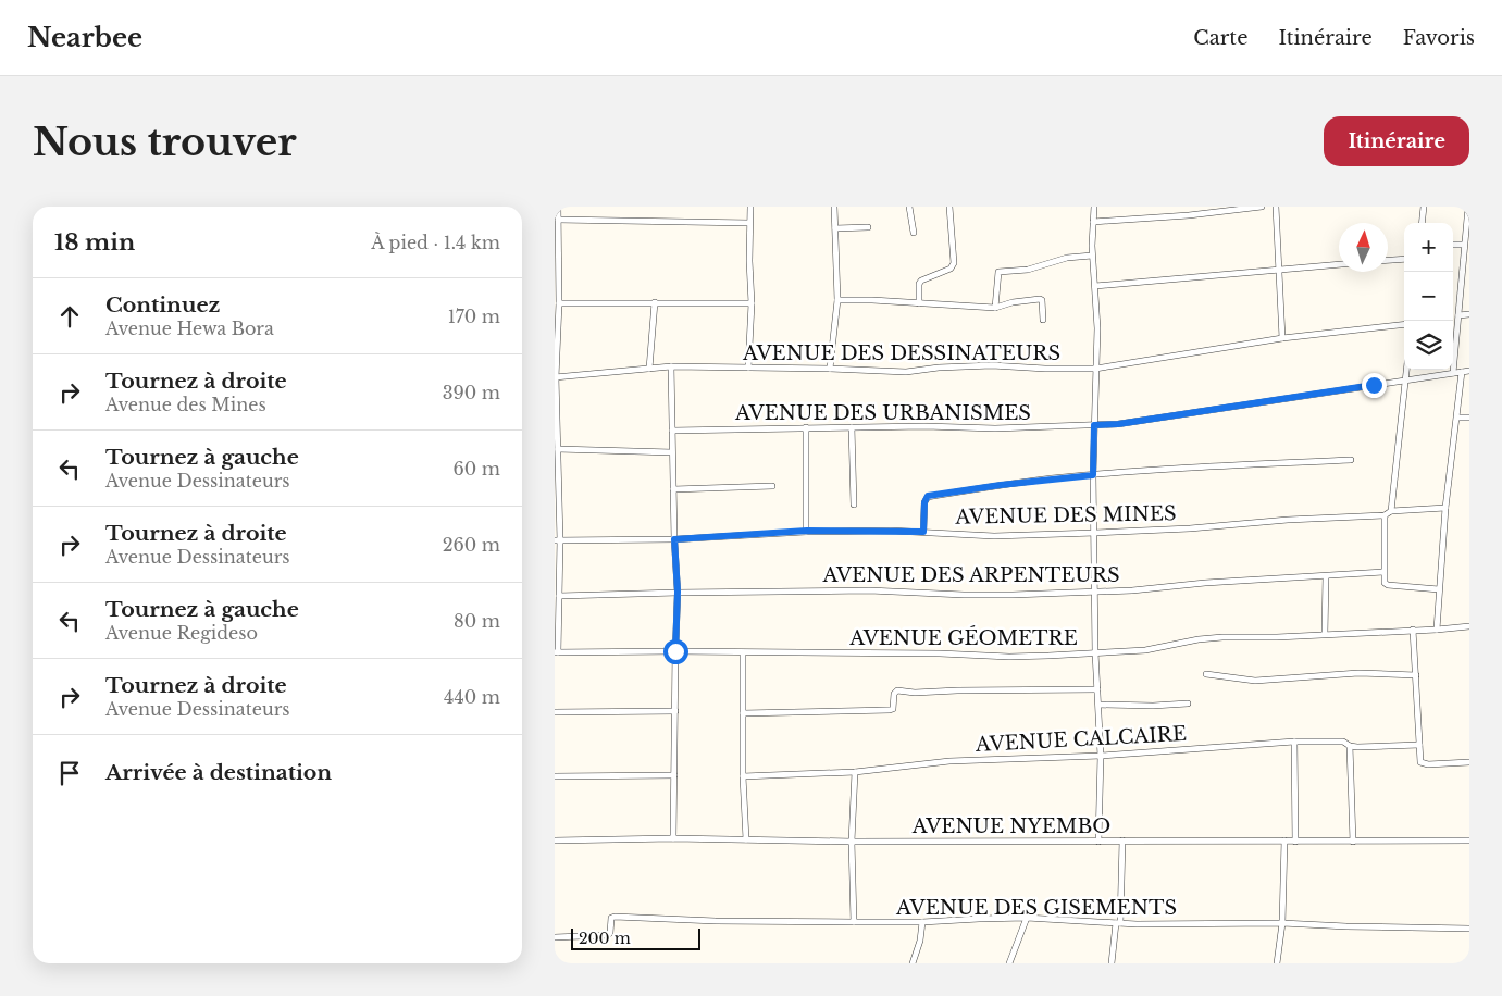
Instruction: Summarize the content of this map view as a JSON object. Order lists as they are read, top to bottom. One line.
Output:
{"streets":{"street":["AVENUE DES DESSINATEURS","AVENUE DES URBANISMES","AVENUE DES MINES","AVENUE DES ARPENTEURS","AVENUE GÉOMETRE","AVENUE CALCAIRE","AVENUE NYEMBO","AVENUE DES GISEMENTS"]},"scale_bar":"200 m","north":"top","page":{"header":"Nearbee","nav":["Carte","Itinéraire","Favoris"],"buttons":"Itinéraire","title":"Nous trouver","heading":["18 min","À pied · 1.4 km"],"map_buttons":["+","−"],"list":[["Continuez","Avenue Hewa Bora","170 m"],["Tournez à droite","Avenue des Mines","390 m"],["Tournez à gauche","Avenue Dessinateurs","60 m"],["Tournez à droite","Avenue Dessinateurs","260 m"],["Tournez à gauche","Avenue Regideso","80 m"],["Tournez à droite","Avenue Dessinateurs","440 m"],"Arrivée à destination"],"scale":"200 m"}}
